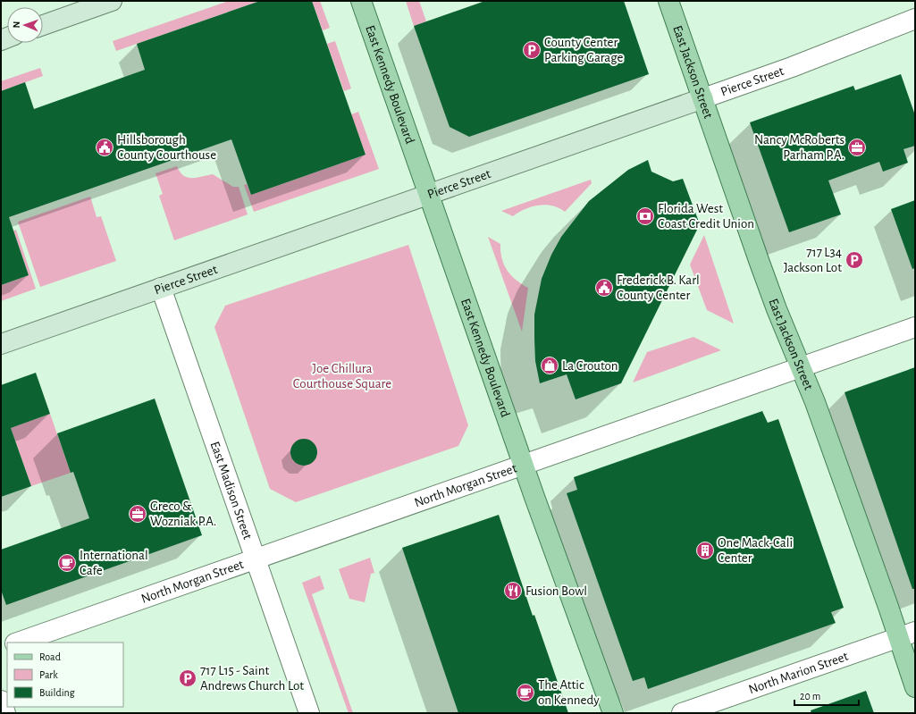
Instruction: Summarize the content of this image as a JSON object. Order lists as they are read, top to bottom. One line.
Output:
{"streets":{"main road":["East Jackson Street","Pierce Street","East Kennedy Boulevard"],"street":["North Morgan Street","East Madison Street","North Marion Street"]},"crossings":[["East Jackson Street","Pierce Street"],["East Jackson Street","North Morgan Street"],["East Jackson Street","North Marion Street"],["Pierce Street","East Kennedy Boulevard"],["Pierce Street","East Madison Street"],["East Kennedy Boulevard","North Morgan Street"],["North Morgan Street","East Madison Street"]],"parks":["Joe Chillura Courthouse Square"],"places":{"parking":["County Center Parking Garage","717 L34 Jackson Lot","717 L15 - Saint Andrews Church Lot"],"public building":["Hillsborough County Courthouse","Frederick B. Karl County Center"],"office":["Nancy McRoberts Parham P.A.","Greco & Wozniak P.A."],"bank":["Florida West Coast Credit Union"],"shop":["La Crouton"],"building":["One Mack-Cali Center"],"cafe":["International Cafe","The Attic on Kennedy"],"restaurant":["Fusion Bowl"]},"legend":["Road","Park","Building"],"scale_bar":"20 m","north":"left"}
